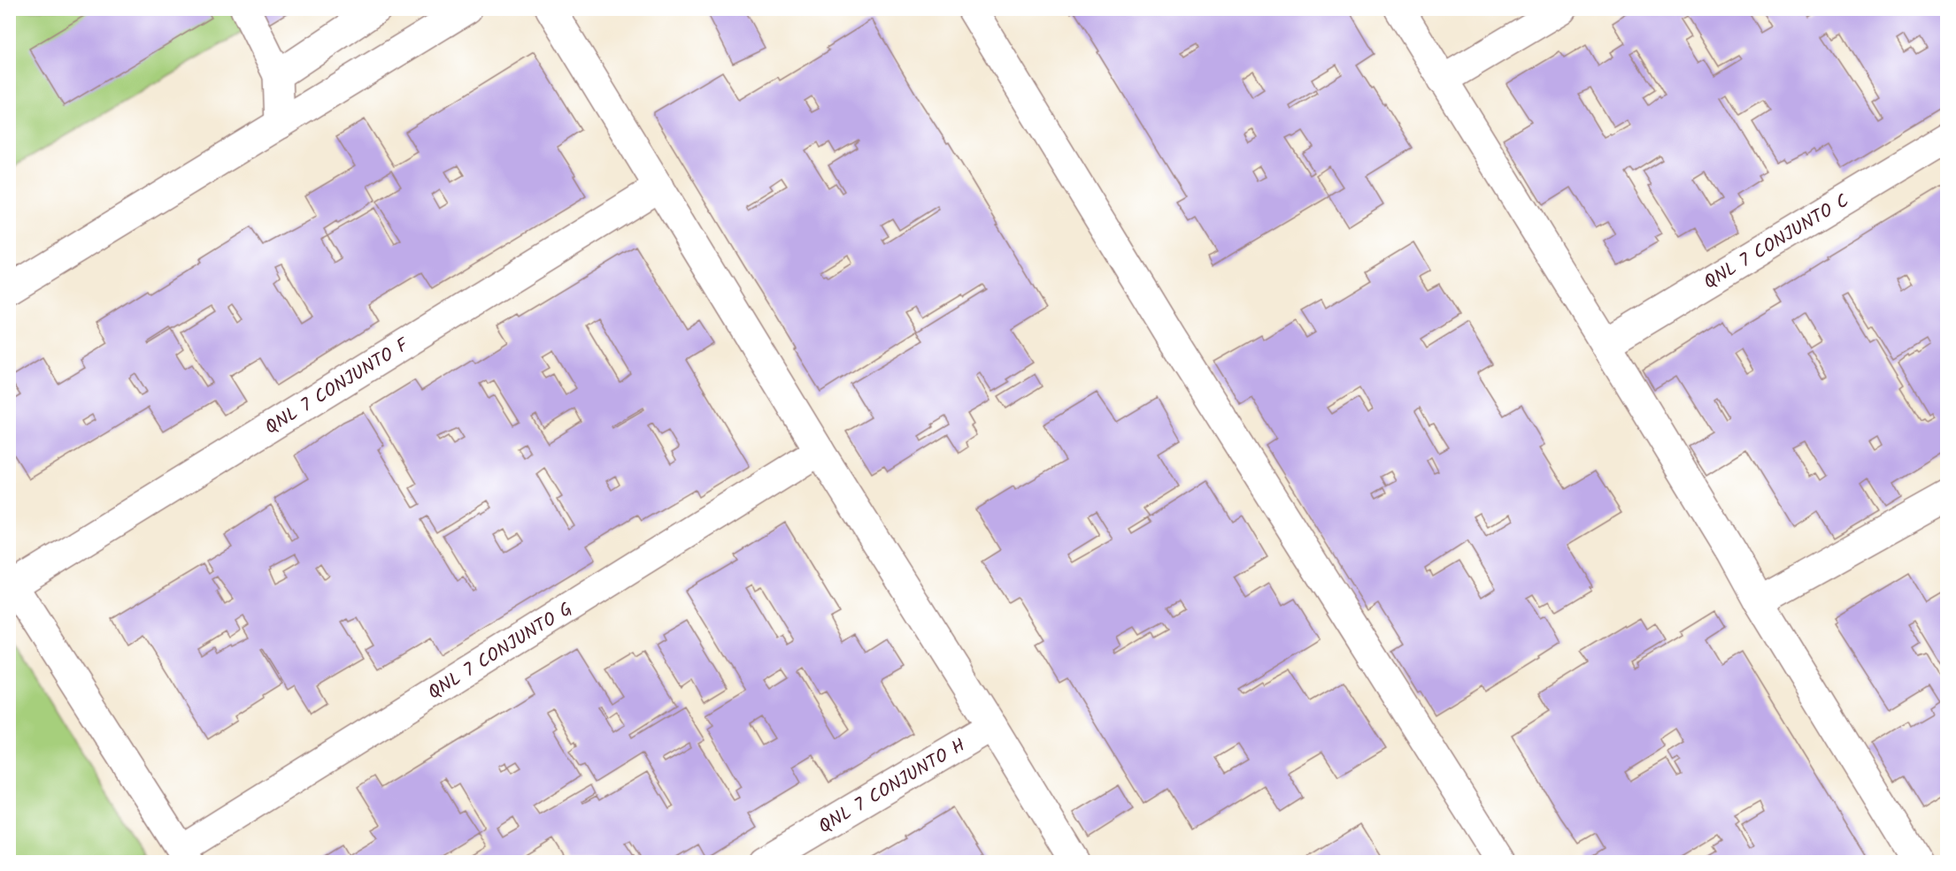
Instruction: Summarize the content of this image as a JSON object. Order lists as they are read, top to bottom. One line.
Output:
{"streets":{"street":["QNL 7 CONJUNTO C","QNL 7 CONJUNTO F","QNL 7 CONJUNTO G","QNL 7 CONJUNTO H"]}}
